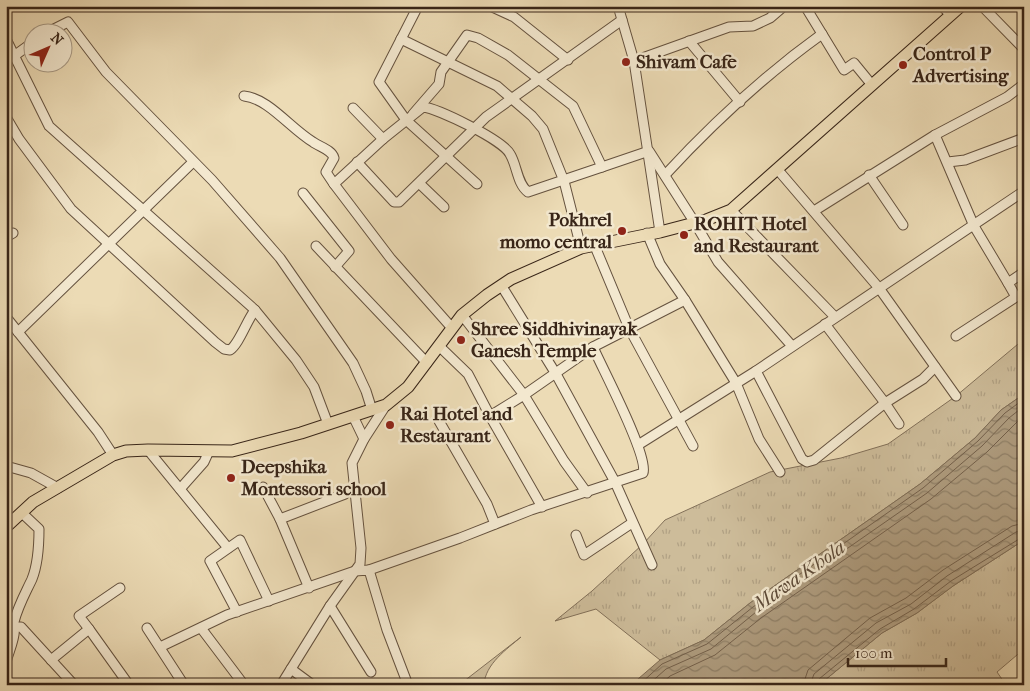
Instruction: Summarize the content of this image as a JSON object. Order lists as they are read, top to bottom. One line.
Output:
{"water":["Mawa Khola"],"places":["Shivam Cafe","Control P Advertising","Pokhrel momo central","ROHIT Hotel and Restaurant","Shree Siddhivinayak Ganesh Temple","Rai Hotel and Restaurant","Deepshika Montessori school"],"scale_bar":"100 m","north":"top right"}
